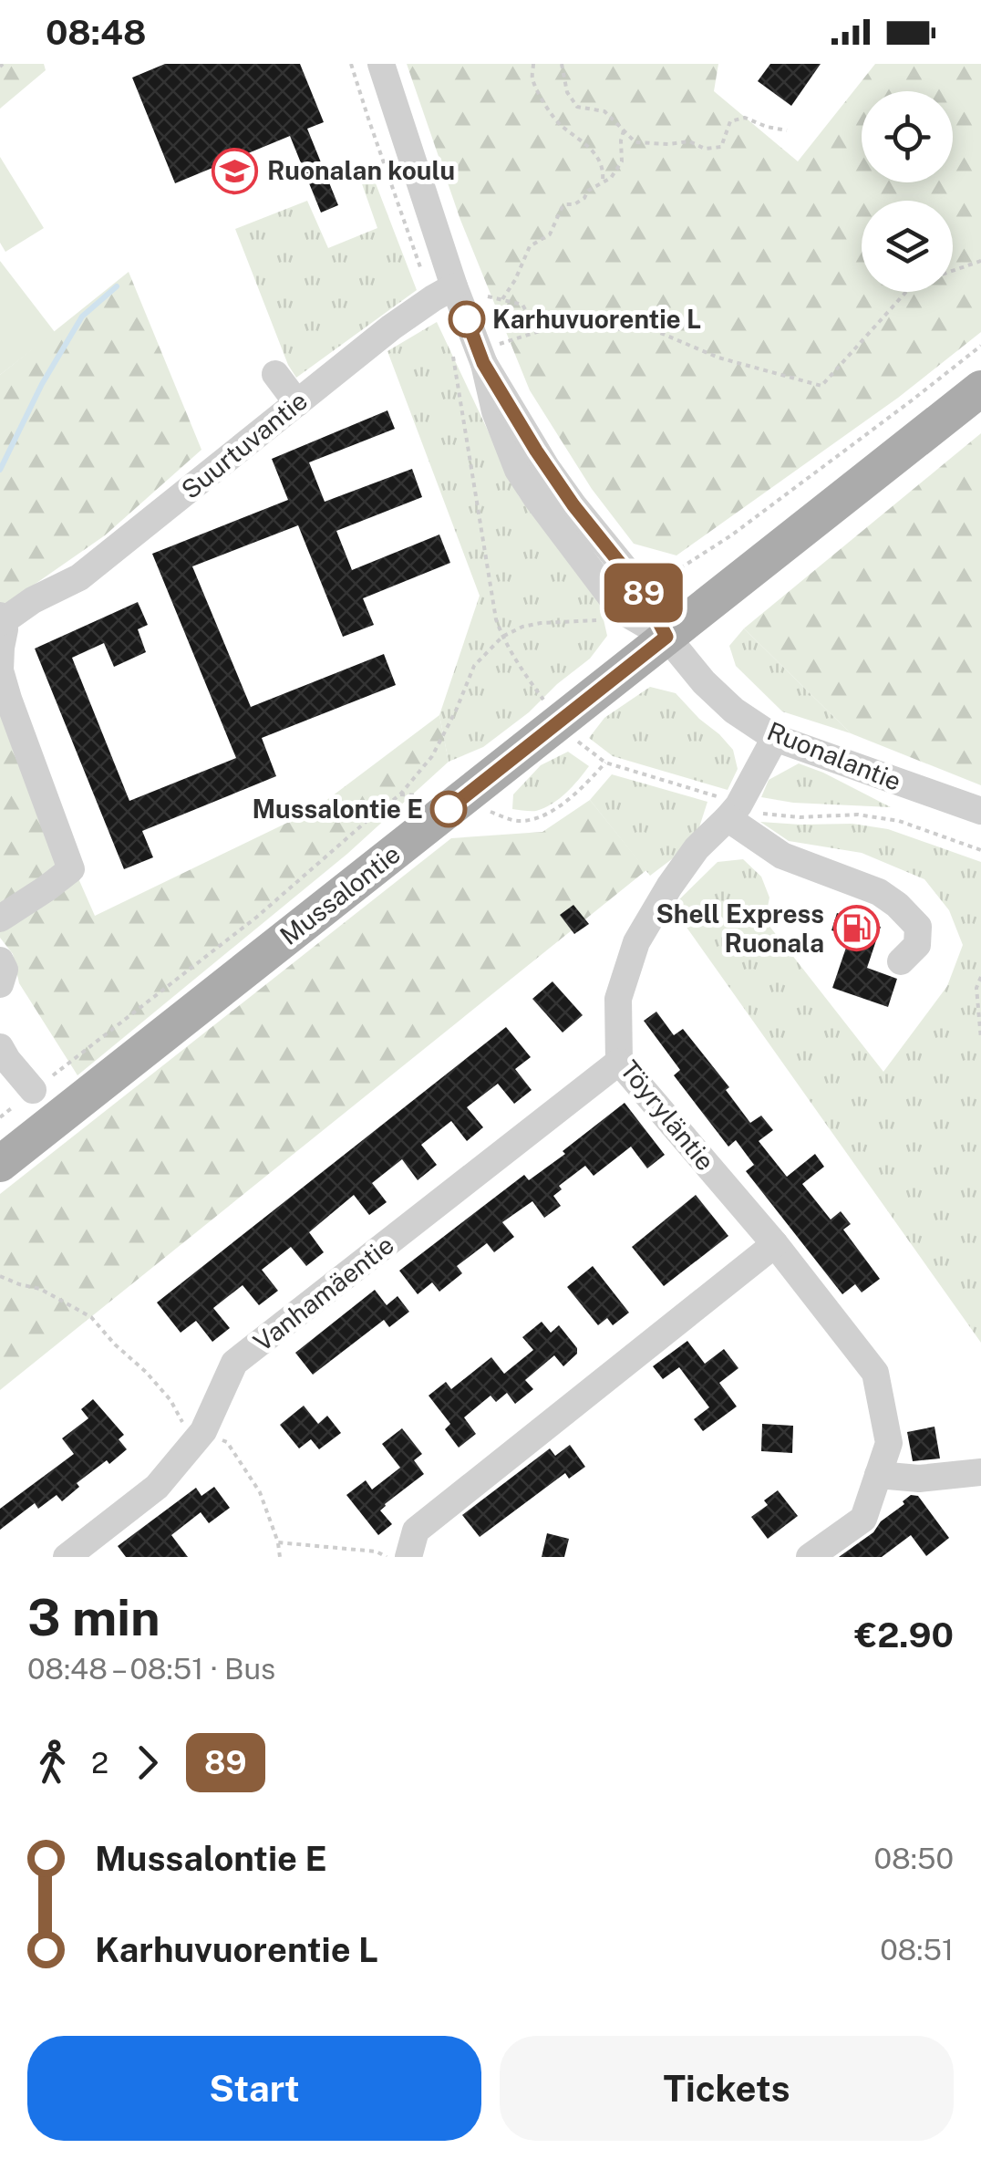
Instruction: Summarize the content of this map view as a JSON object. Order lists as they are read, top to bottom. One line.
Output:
{"streets":{"main road":["Mussalontie"],"street":["Suurtuvantie","Ruonalantie","Töyryläntie","Vanhamäentie"]},"crossings":[["Ruonalantie","Mussalontie"],["Ruonalantie","Töyryläntie"],["Töyryläntie","Vanhamäentie"]],"places":{"school or university":["Ruonalan koulu"],"other":["Karhuvuorentie L","Mussalontie E"],"fuel station":["Shell Express Ruonala"]},"lines":["bus line 89"],"page":{"status":"08:48","on_map":"89","heading":["3 min","08:48 – 08:51 · Bus","€2.90"],"legs":["2","89"],"list":[{"name":"Mussalontie E","value":"08:50"},{"name":"Karhuvuorentie L","value":"08:51"}],"buttons":["Start","Tickets"]}}
